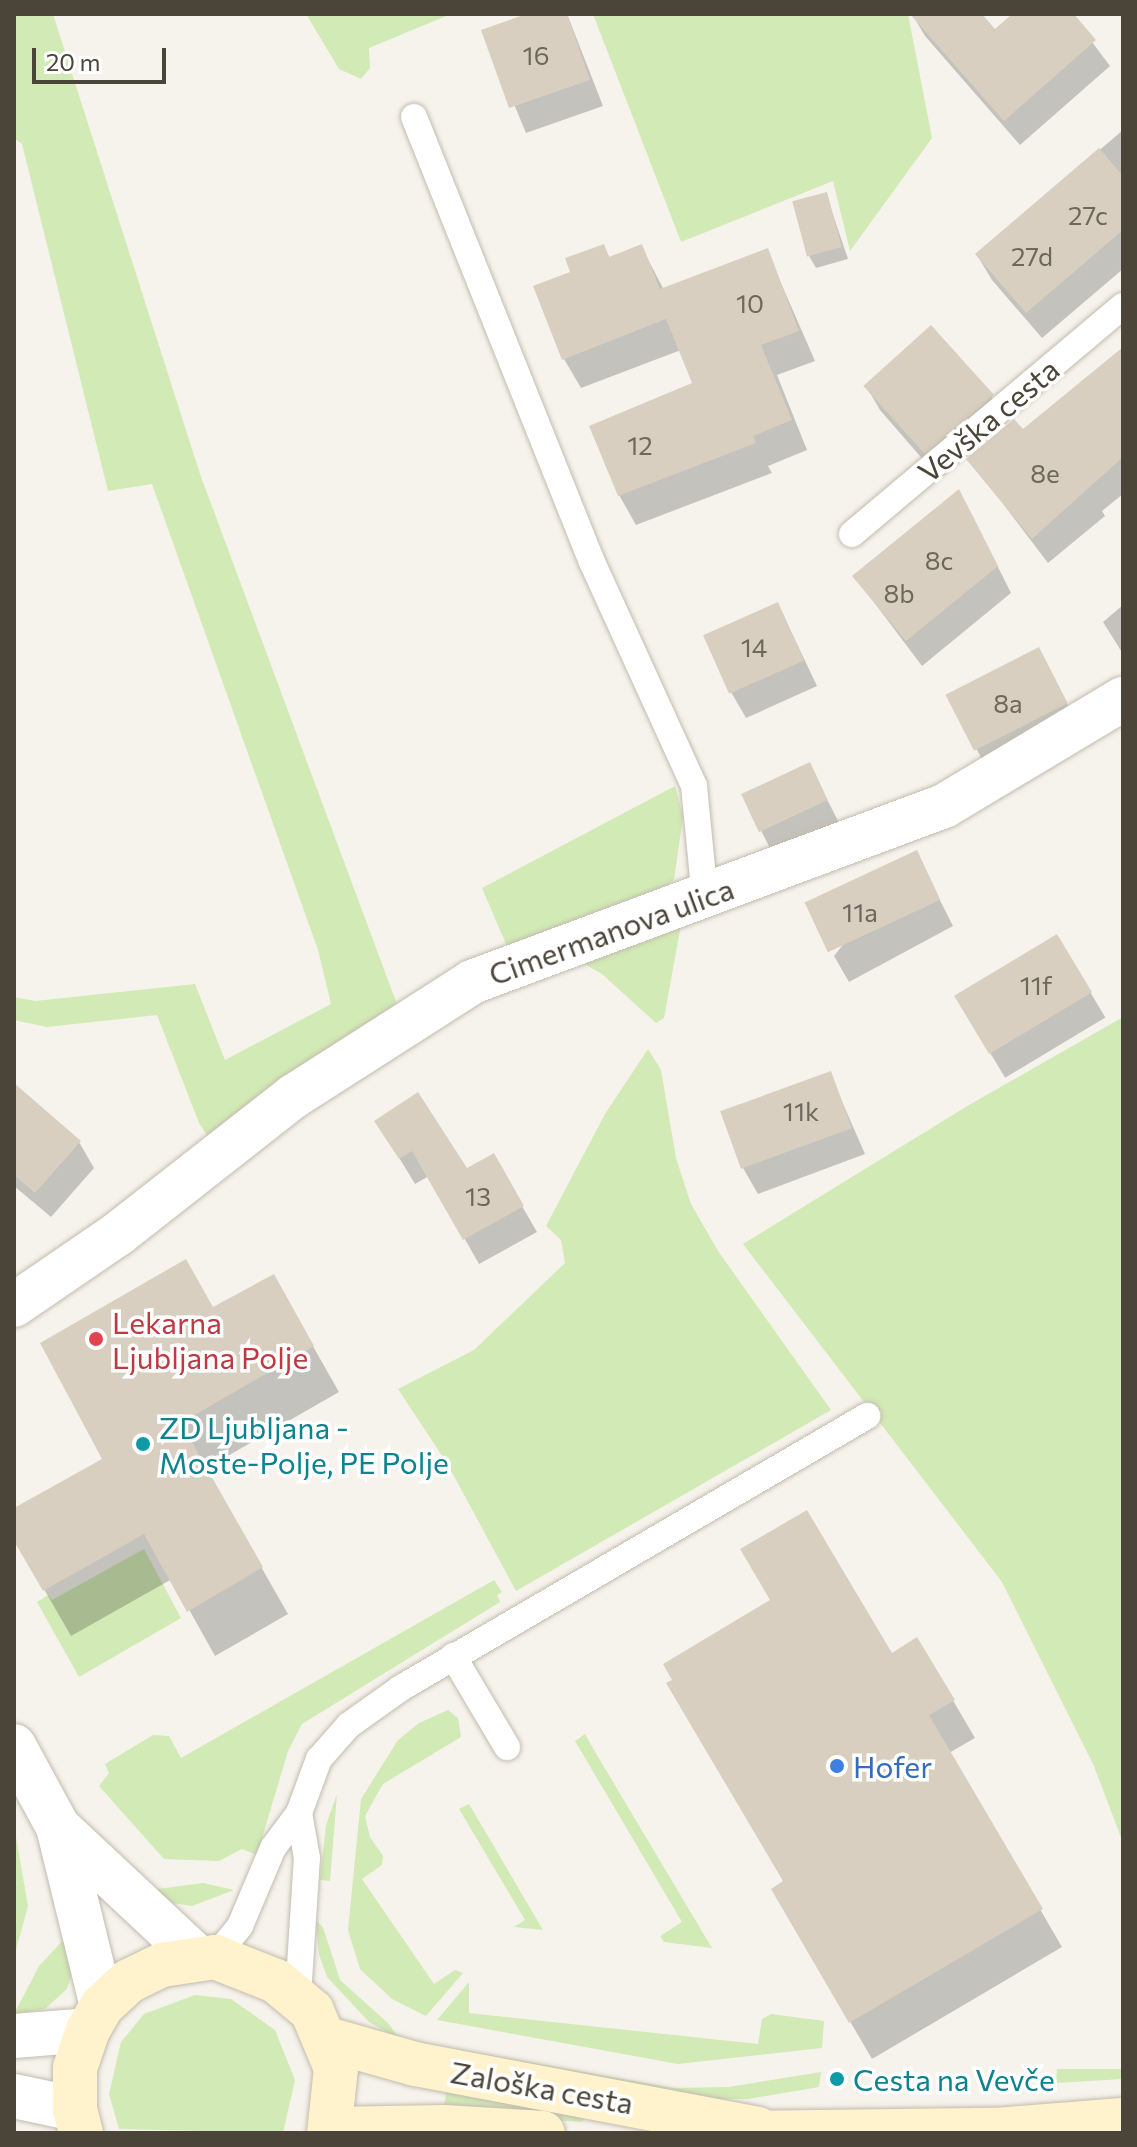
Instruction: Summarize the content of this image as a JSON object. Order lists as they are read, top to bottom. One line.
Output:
{"streets":{"main road":["Zaloška cesta"],"street":["Cimermanova ulica"],"lane":["Vevška cesta"]},"places":["Lekarna Ljubljana Polje","ZD Ljubljana - Moste-Polje, PE Polje","Hofer","Cesta na Vevče"],"house_numbers":["16","27c","27d","10","12","8e","8c","8b","14","8a","11a","11f","11k","13"],"scale_bar":"20 m"}
